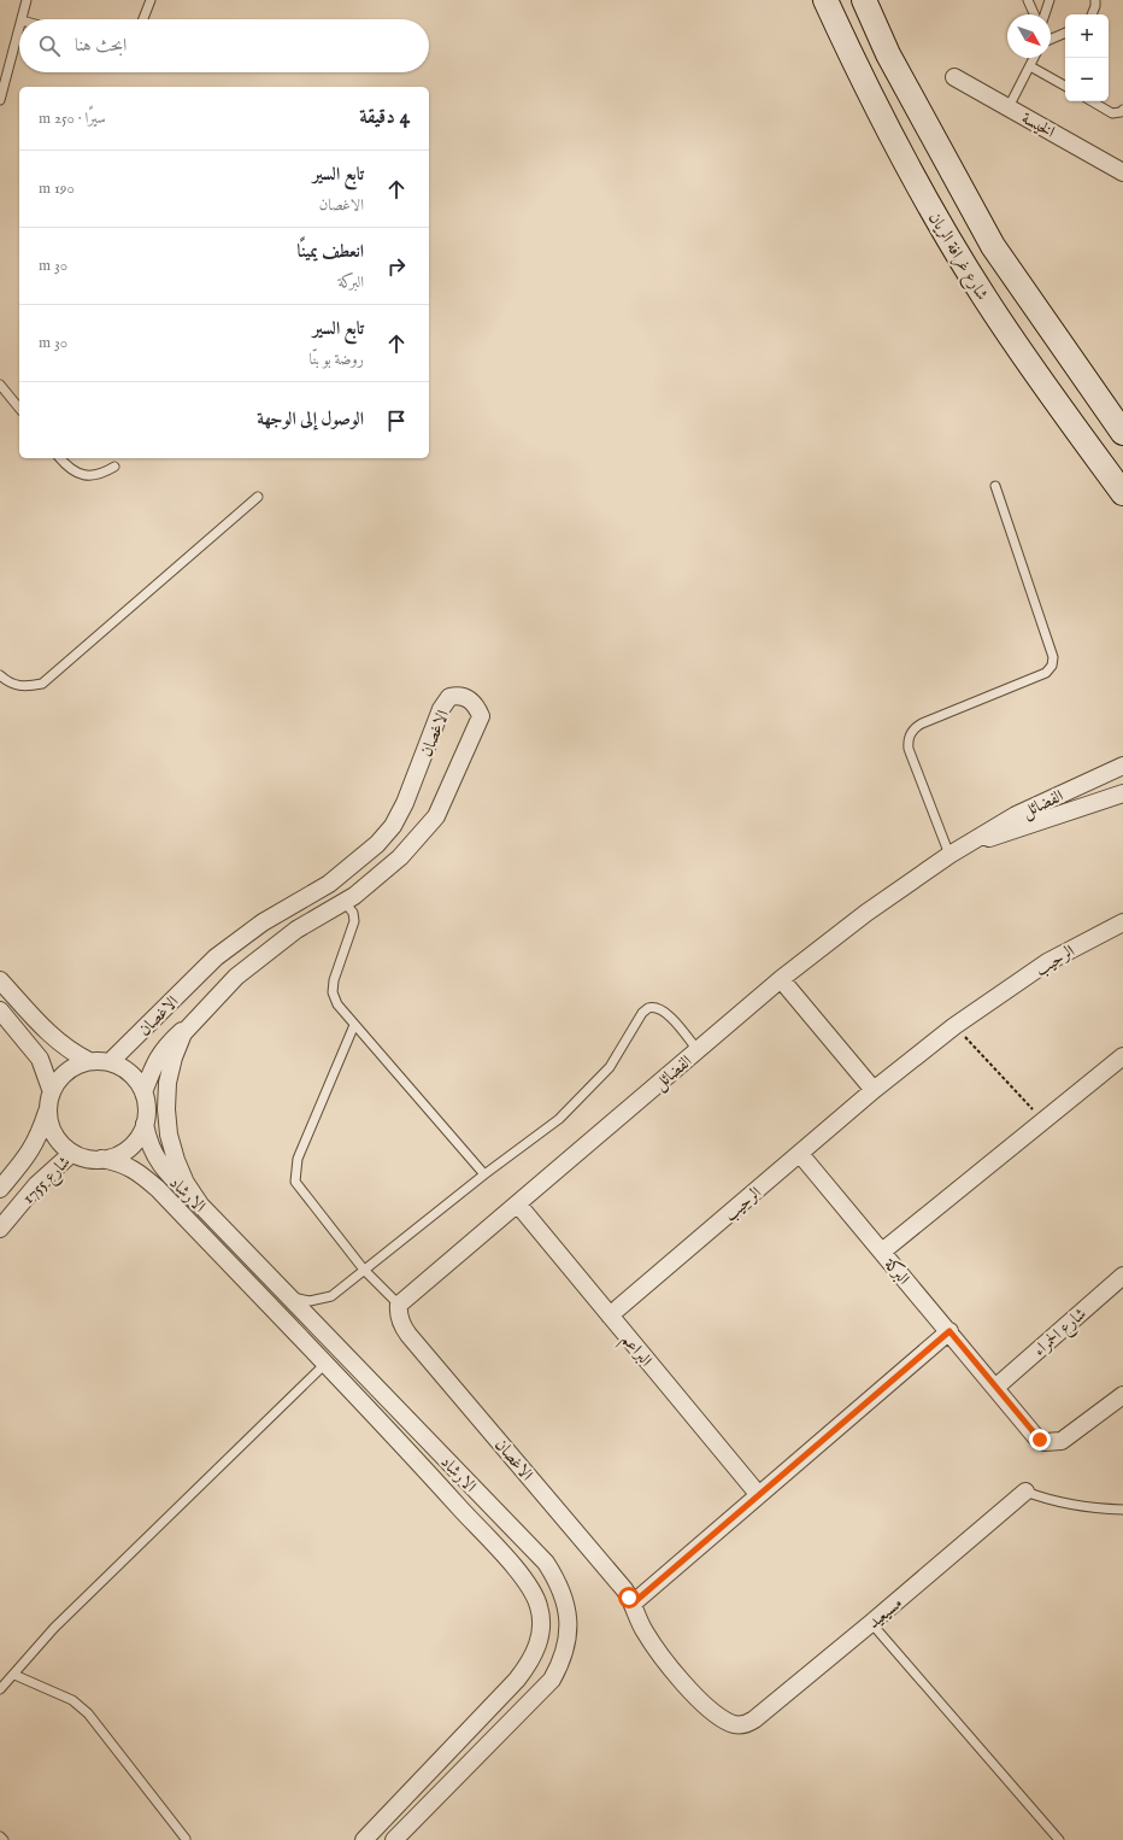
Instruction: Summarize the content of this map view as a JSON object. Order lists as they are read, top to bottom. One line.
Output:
{"streets":{"main road":["شارع غرافة الريان"],"street":["الخيسة","الاغصان","الفضائل","الرحيب","شارع 1755","الارشاد","البركة","شارع الحمراء","البراعم","مسيعيد"]},"crossings":[["الاغصان","الفضائل"],["الاغصان","شارع 1755"],["الاغصان","الارشاد"],["الاغصان","مسيعيد"],["الفضائل","البراعم"],["الرحيب","البركة"],["الرحيب","البراعم"],["شارع 1755","الارشاد"],["البركة","شارع الحمراء"]],"north":"bottom right","page":{"map_buttons":["+","−"],"search":"ابحث هنا","heading":["4 دقيقة","سيرًا · 250 m"],"list":[["تابع السير","الاغصان","190 m"],["انعطف يمينًا","البركة","30 m"],["تابع السير","روضة بو بنّا","30 m"],"الوصول إلى الوجهة"]}}
